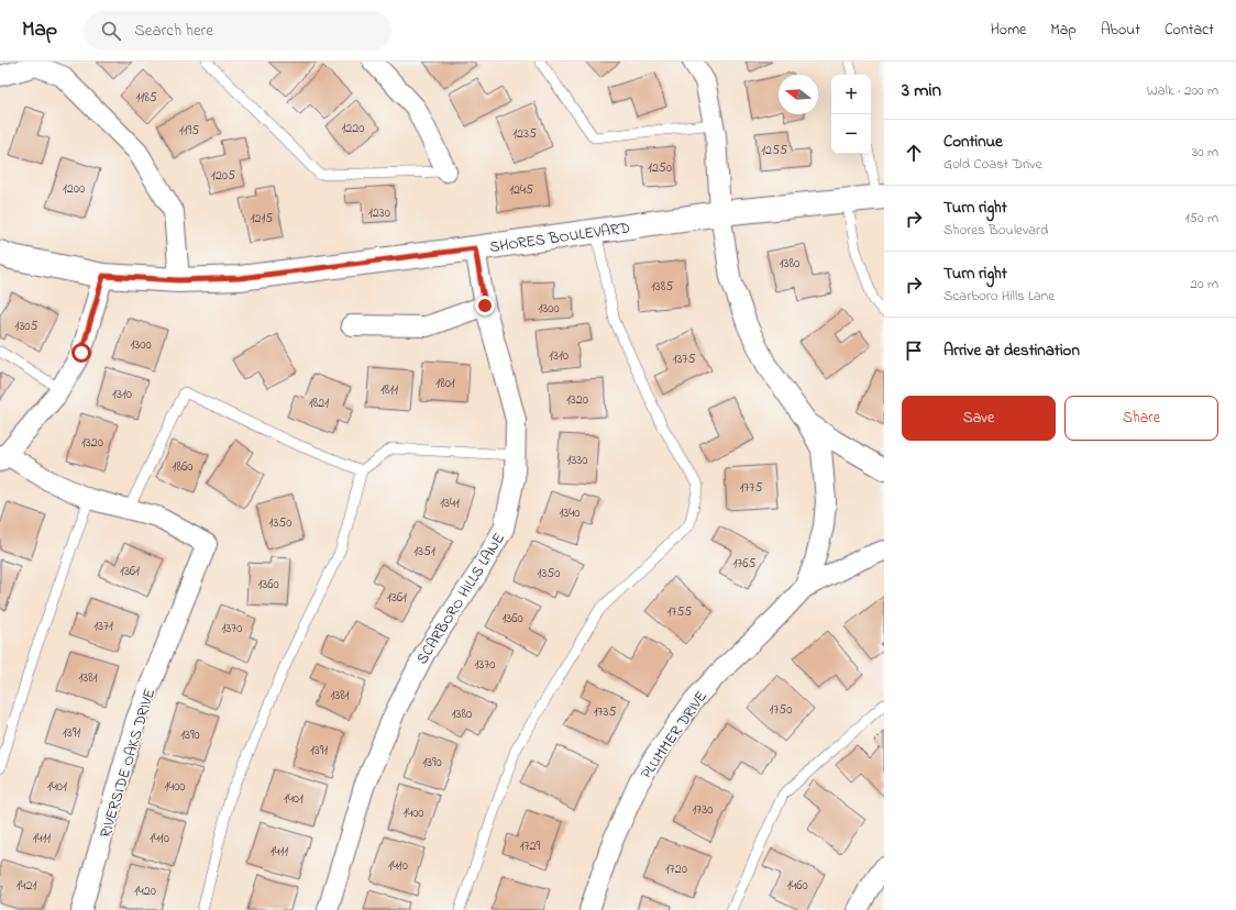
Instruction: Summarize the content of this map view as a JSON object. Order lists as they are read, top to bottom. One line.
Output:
{"streets":{"street":["SHORES BOULEVARD","SCARBORO HILLS LANE","PLUMMER DRIVE","RIVERSIDE OAKS DRIVE"]},"crossings":[["SHORES BOULEVARD","SCARBORO HILLS LANE"]],"house_numbers":["1185","1220","1195","1235","1255","1250","1205","1200","1245","1230","1215","1380","1385","1300","1305","1300","1310","1375","1801","1811","1310","1320","1821","1320","1330","1860","1775","1341","1340","1350","1351","1765","1361","1350","1360","1361","1755","1360","1371","1370","1370","1381","1381","1750","1735","1380","1391","1390","1391","1390","1401","1400","1401","1730","1400","1411","1410","1729","1411","1410","1720","1421","1460","1420"],"north":"left","page":{"header":"Map","search":"Search here","nav":["Home","Map","About","Contact"],"heading":["3 min","Walk · 200 m"],"map_buttons":["+","−"],"list":[["Continue","Gold Coast Drive","30 m"],["Turn right","Shores Boulevard","150 m"],["Turn right","Scarboro Hills Lane","20 m"],"Arrive at destination"],"buttons":["Save","Share"]}}
